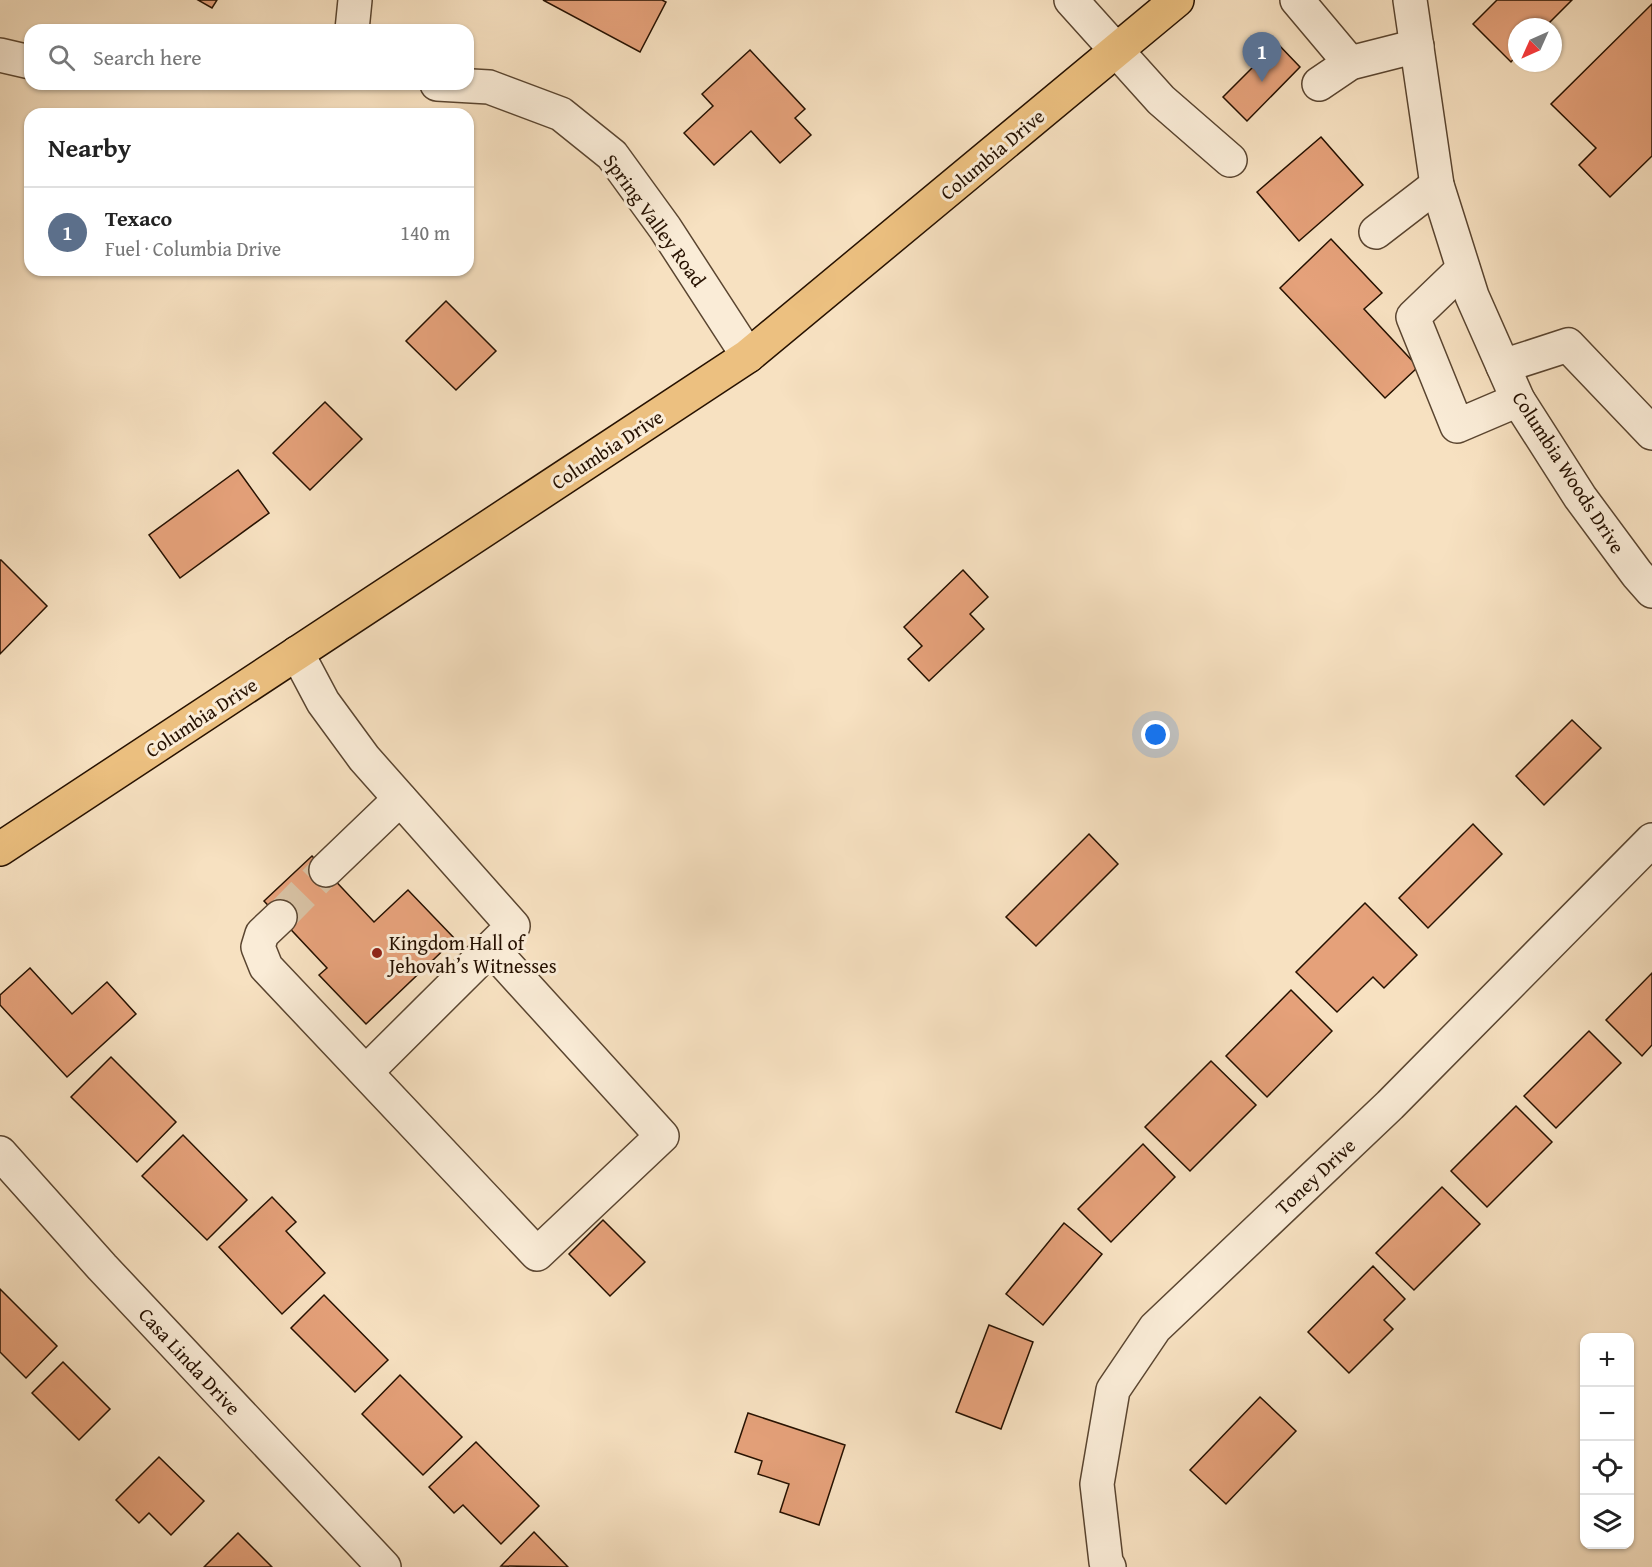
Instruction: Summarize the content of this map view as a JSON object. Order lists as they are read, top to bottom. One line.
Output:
{"streets":{"main road":["Columbia Drive"],"street":["Spring Valley Road","Columbia Woods Drive","Toney Drive","Casa Linda Drive"]},"crossings":[["Columbia Drive","Spring Valley Road"]],"places":["Kingdom Hall of Jehovah’s Witnesses"],"north":"bottom left","page":{"search":"Search here","pins":"1","heading":"Nearby","list":[{"mark":"1","name":"Texaco","note":"Fuel · Columbia Drive","value":"140 m"}],"map_buttons":["+","−"]}}
